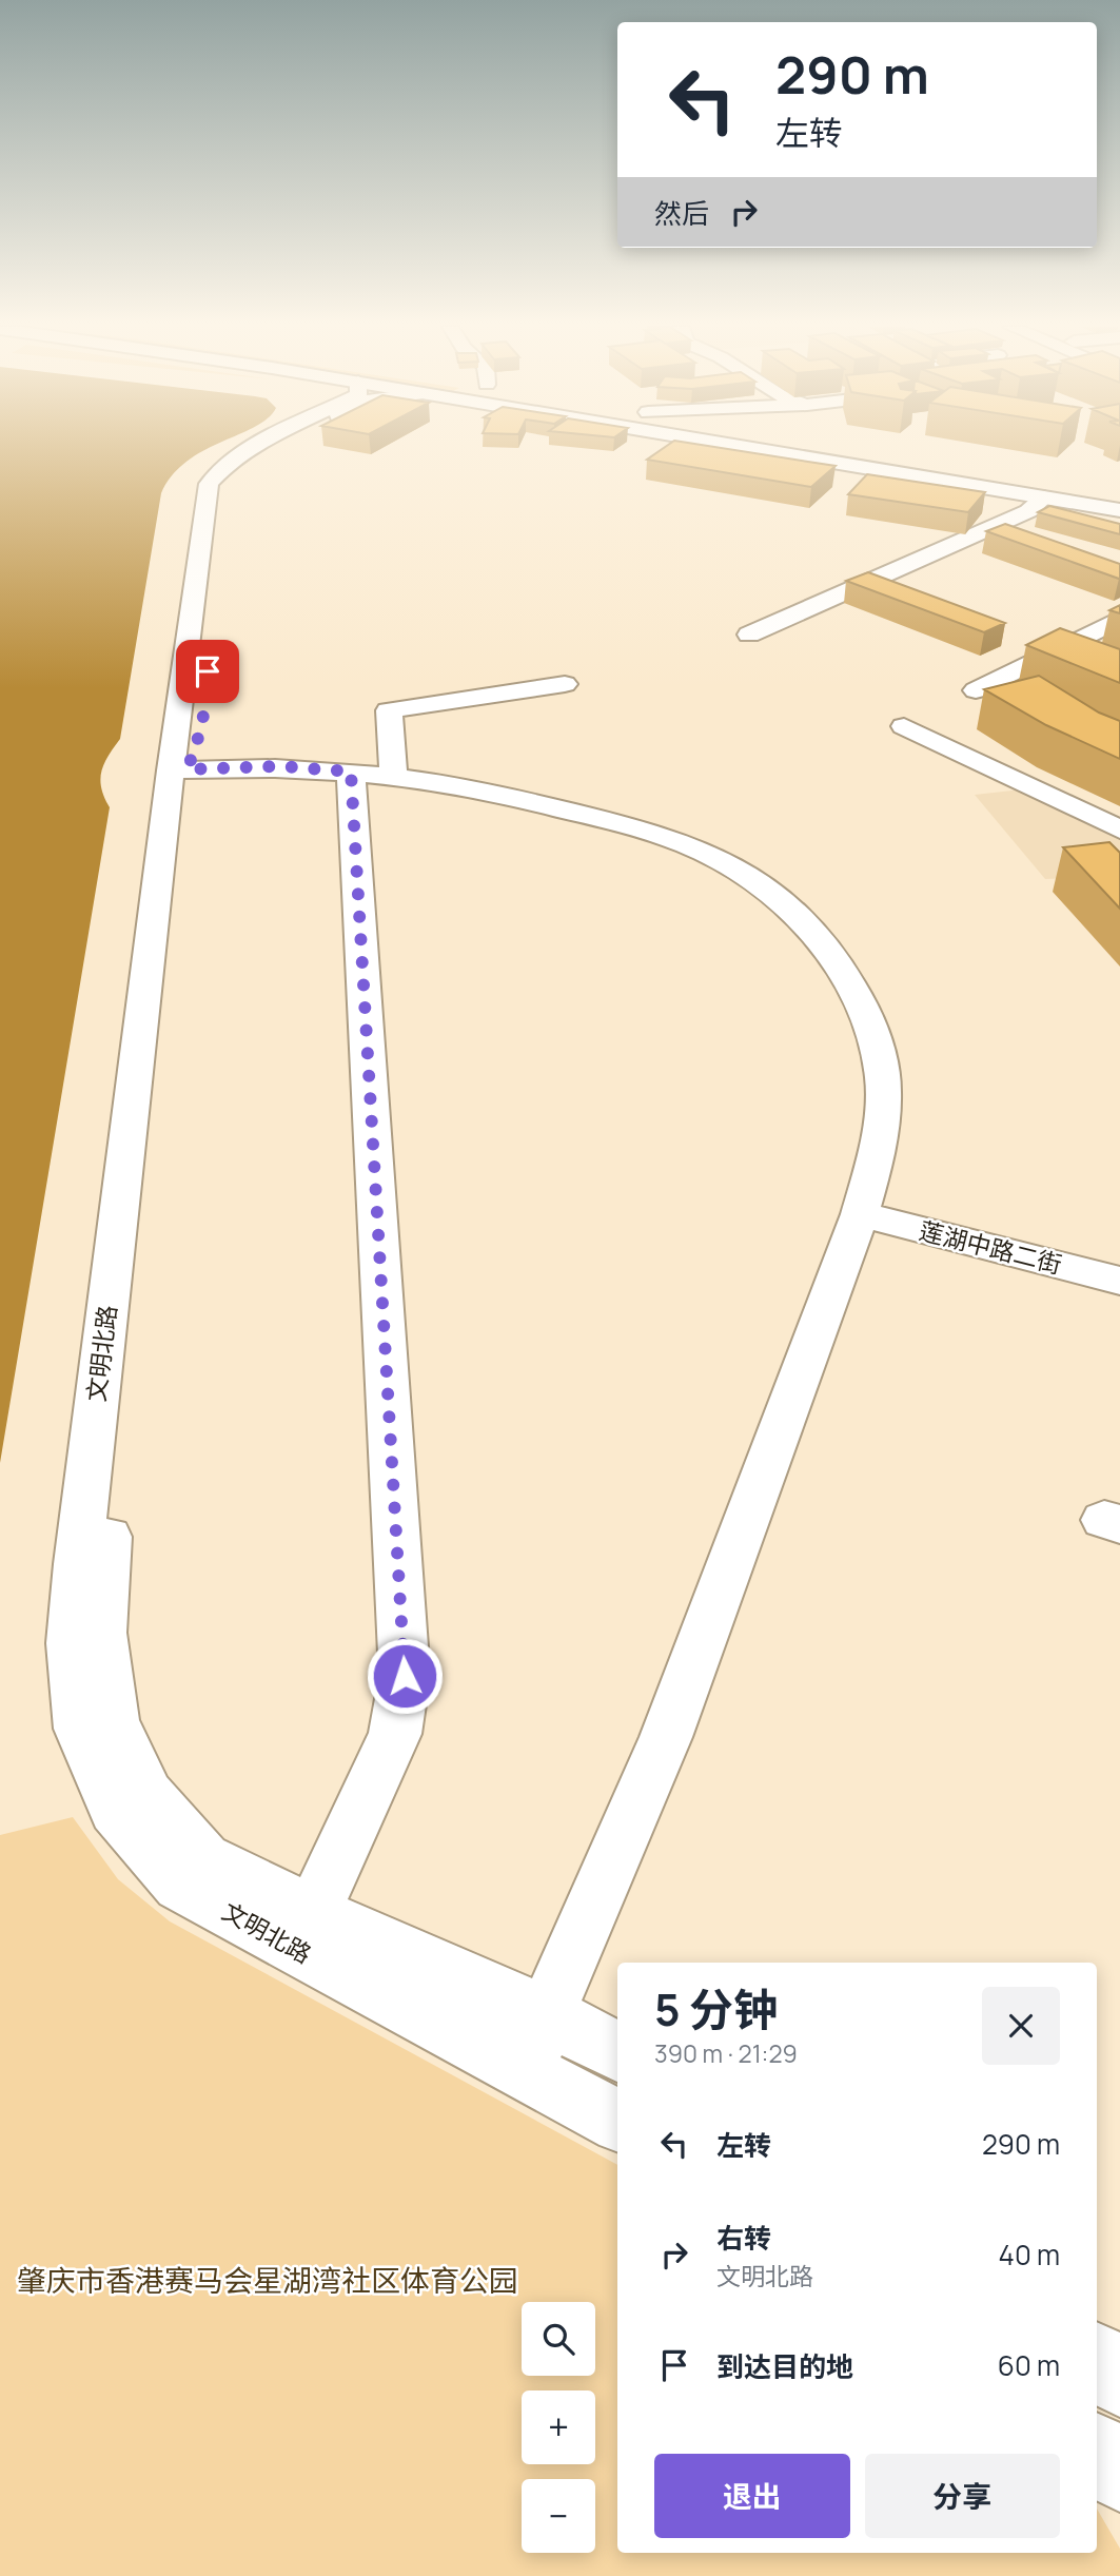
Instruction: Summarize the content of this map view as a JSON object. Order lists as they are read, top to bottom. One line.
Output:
{"streets":{"street":["莲湖中路二街","文明北路"]},"parks":["肇庆市香港赛马会星湖湾社区体育公园"],"page":{"turn":["290 m","左转"],"then":"然后","heading":["5 分钟","390 m · 21:29"],"list":[{"name":"左转","value":"290 m"},{"name":"右转","note":"文明北路","value":"40 m"},{"name":"到达目的地","value":"60 m"}],"map_buttons":["+","−"],"buttons":["退出","分享"]}}
